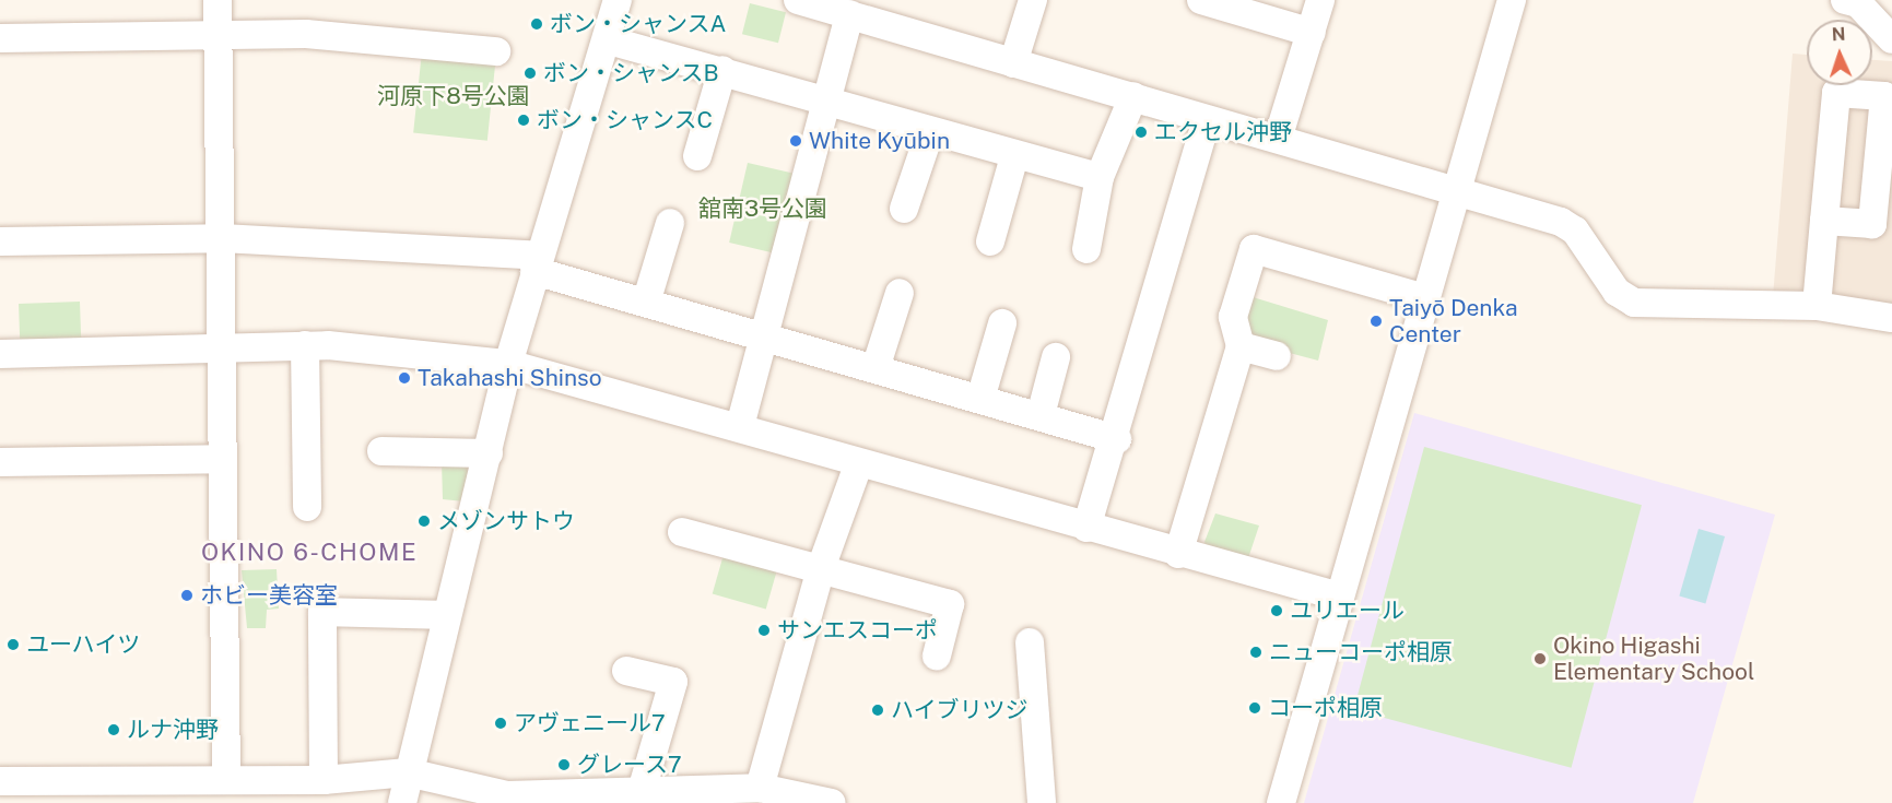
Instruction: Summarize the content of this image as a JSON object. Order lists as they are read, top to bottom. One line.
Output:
{"districts":["OKINO 6-CHOME"],"parks":["河原下8号公園","舘南3号公園"],"places":["ボン・シャンスA","ボン・シャンスB","ボン・シャンスC","エクセル沖野","White Kyūbin","Taiyō Denka Center","Takahashi Shinso","メゾンサトウ","ホビー美容室","ユリエール","サンエスコーポ","ユーハイツ","ニューコーポ相原","Okino Higashi Elementary School","コーポ相原","ハイブリツジ","アヴェニール7","ルナ沖野","グレース7"],"north":"top"}
